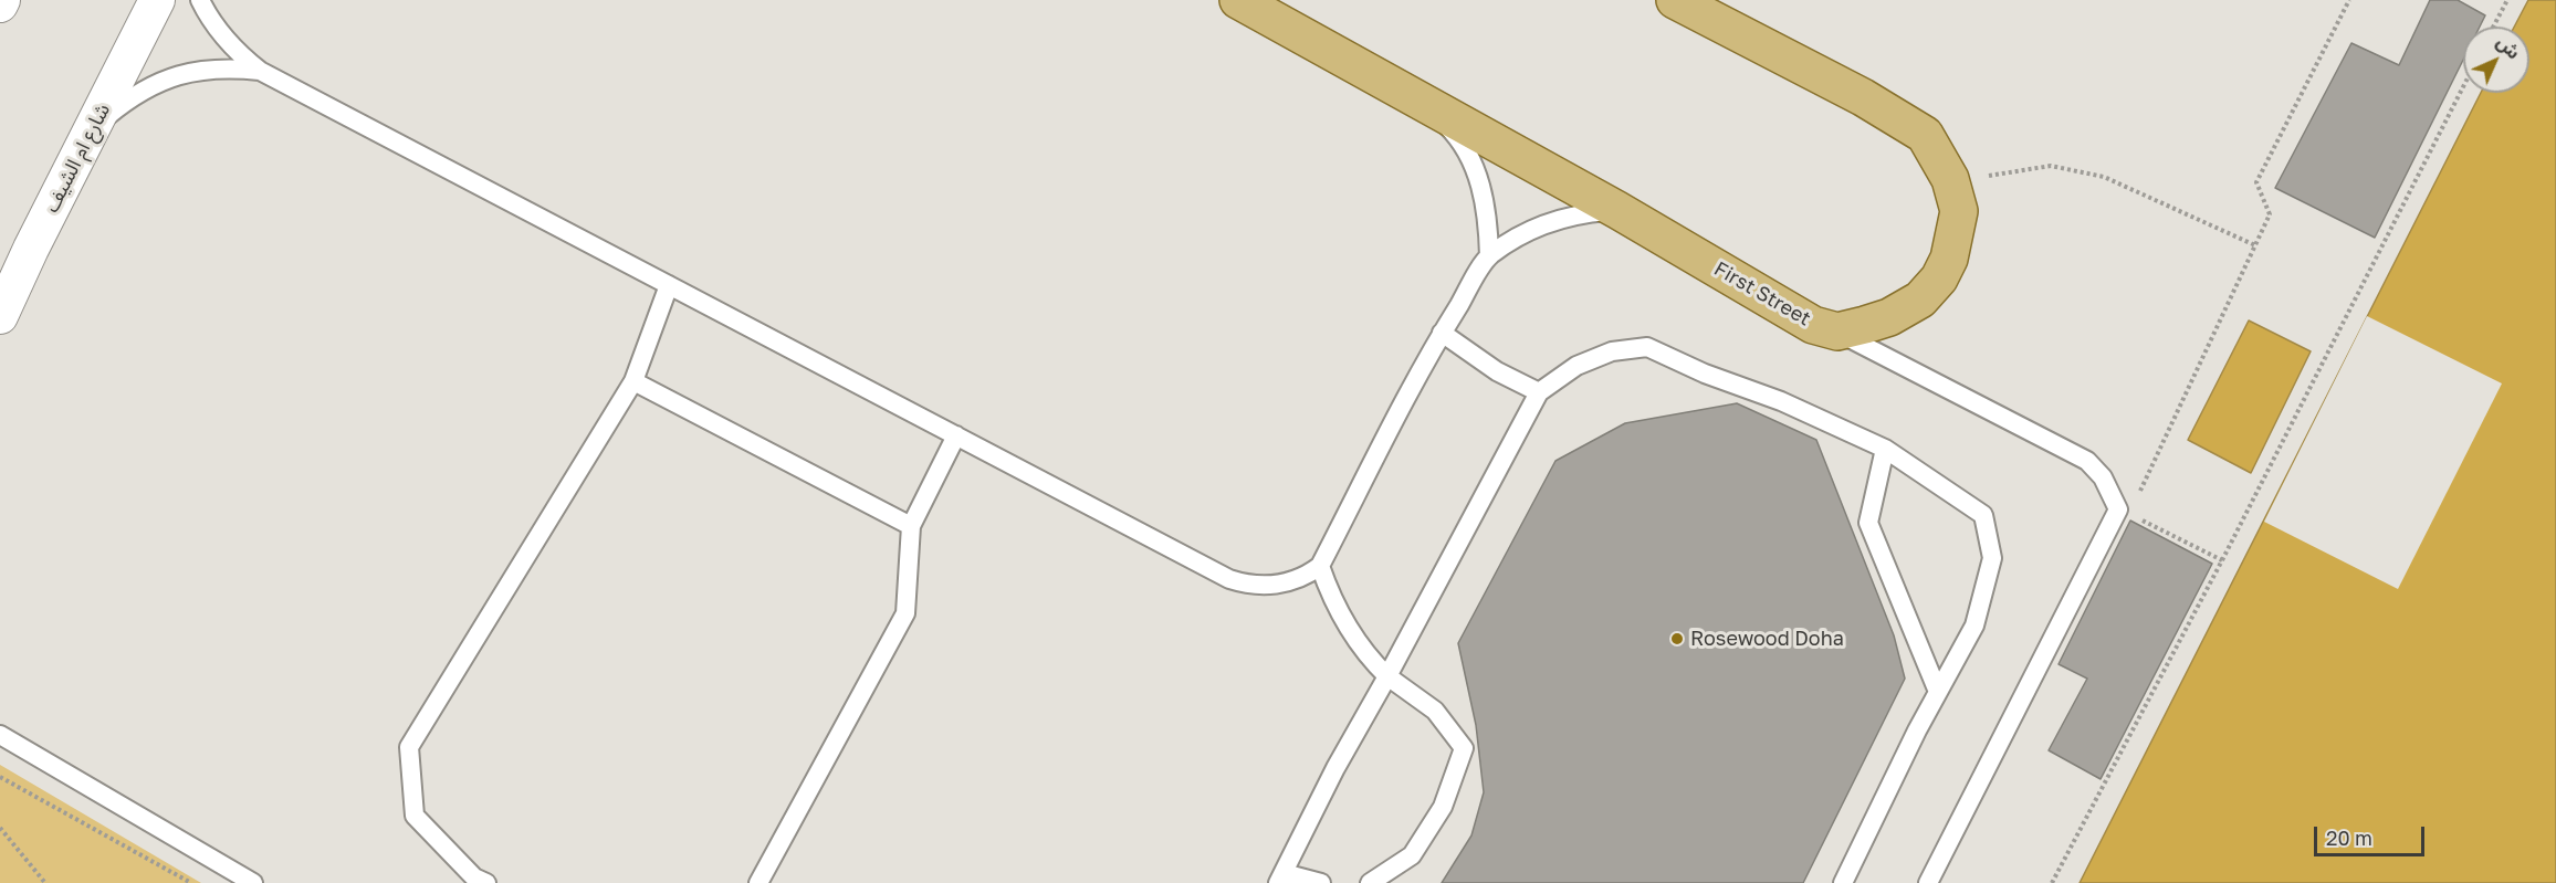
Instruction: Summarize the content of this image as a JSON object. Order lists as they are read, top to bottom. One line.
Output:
{"streets":{"main road":["First Street"],"street":["شارع ام الشيف"]},"places":["Rosewood Doha"],"scale_bar":"20 m","north":"top right"}
